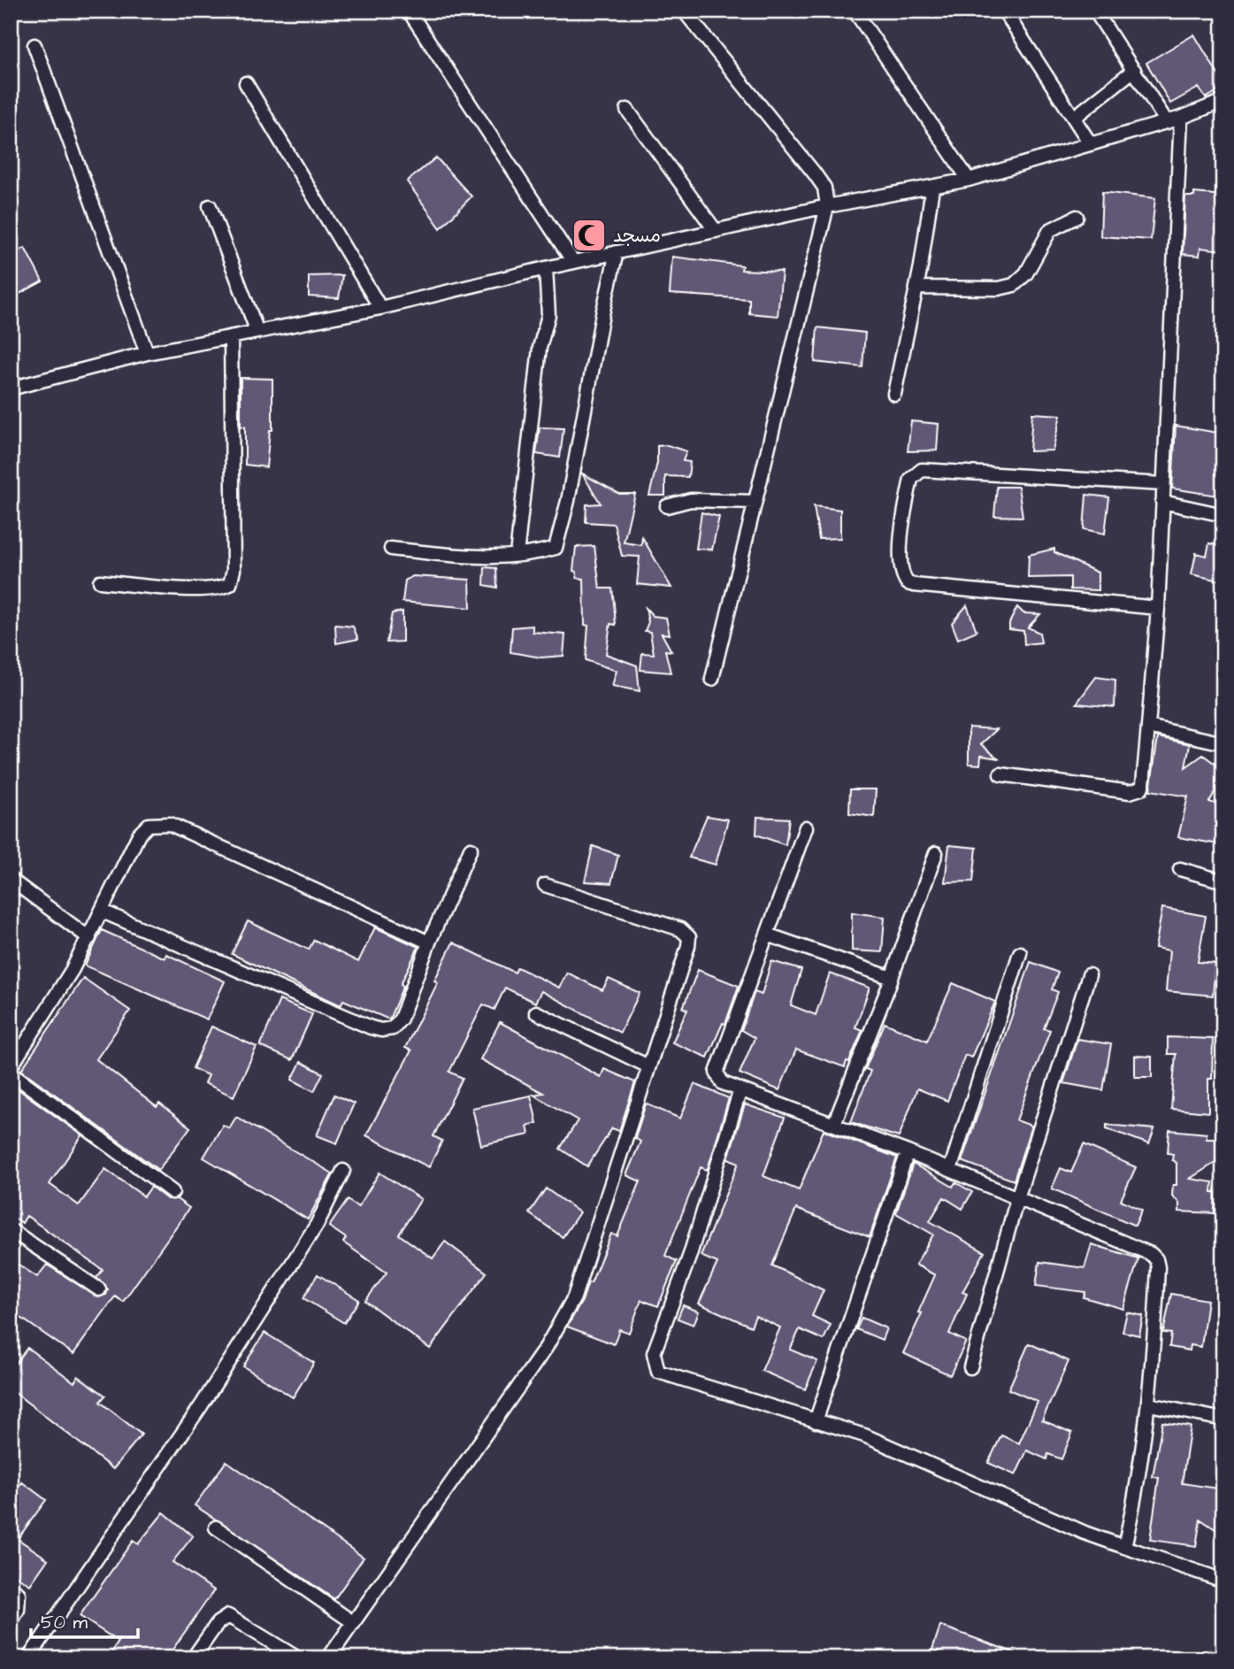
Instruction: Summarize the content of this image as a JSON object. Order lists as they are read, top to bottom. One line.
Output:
{"places":{"mosque":["مسجد"]},"scale_bar":"50 m"}
